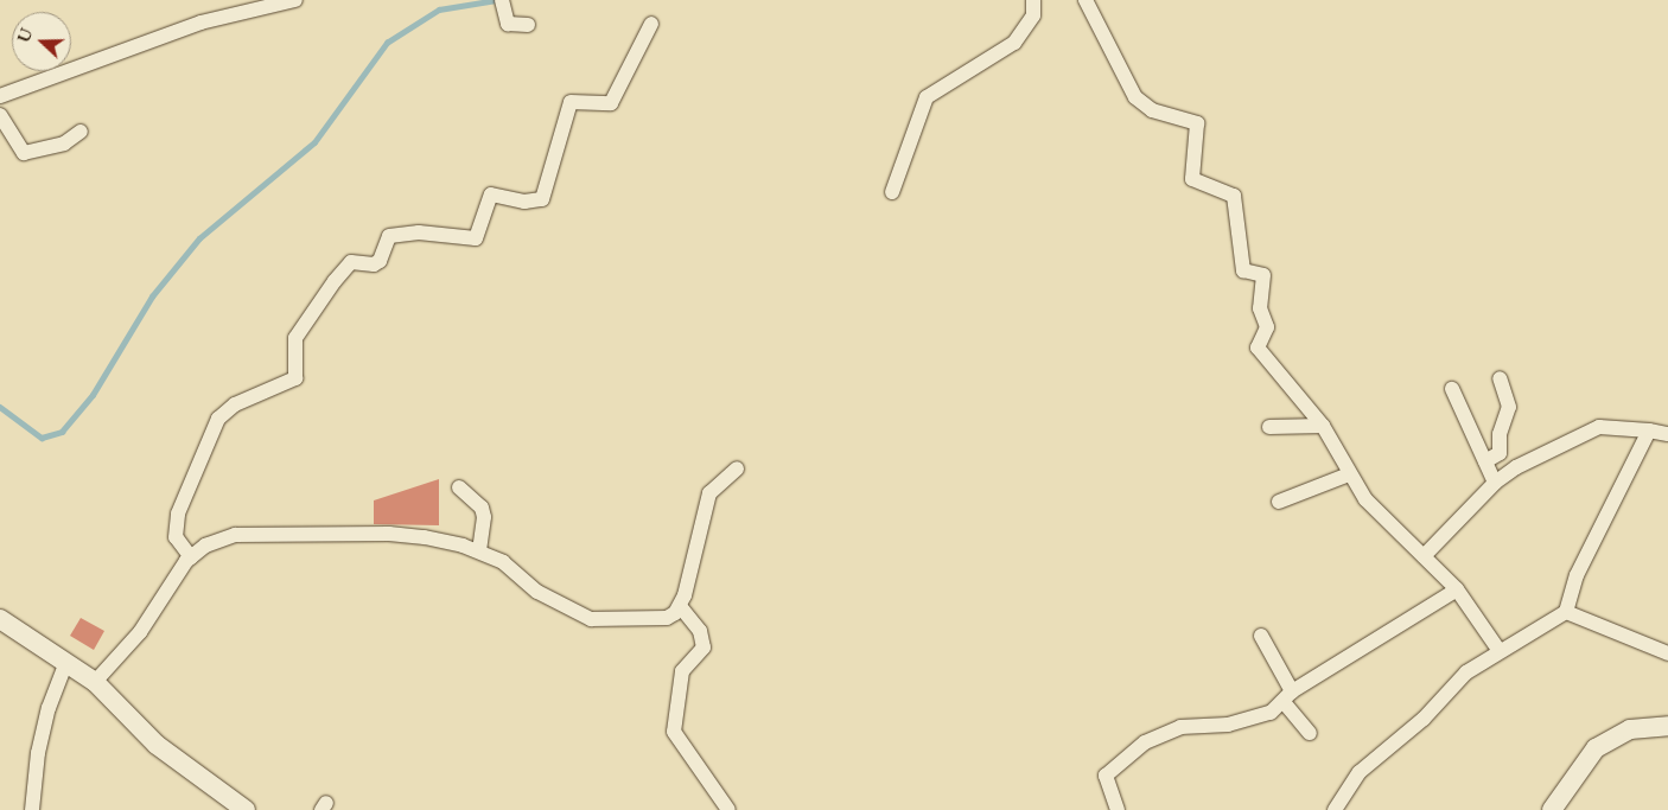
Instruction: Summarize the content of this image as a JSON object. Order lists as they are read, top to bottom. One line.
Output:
{"north":"left"}
